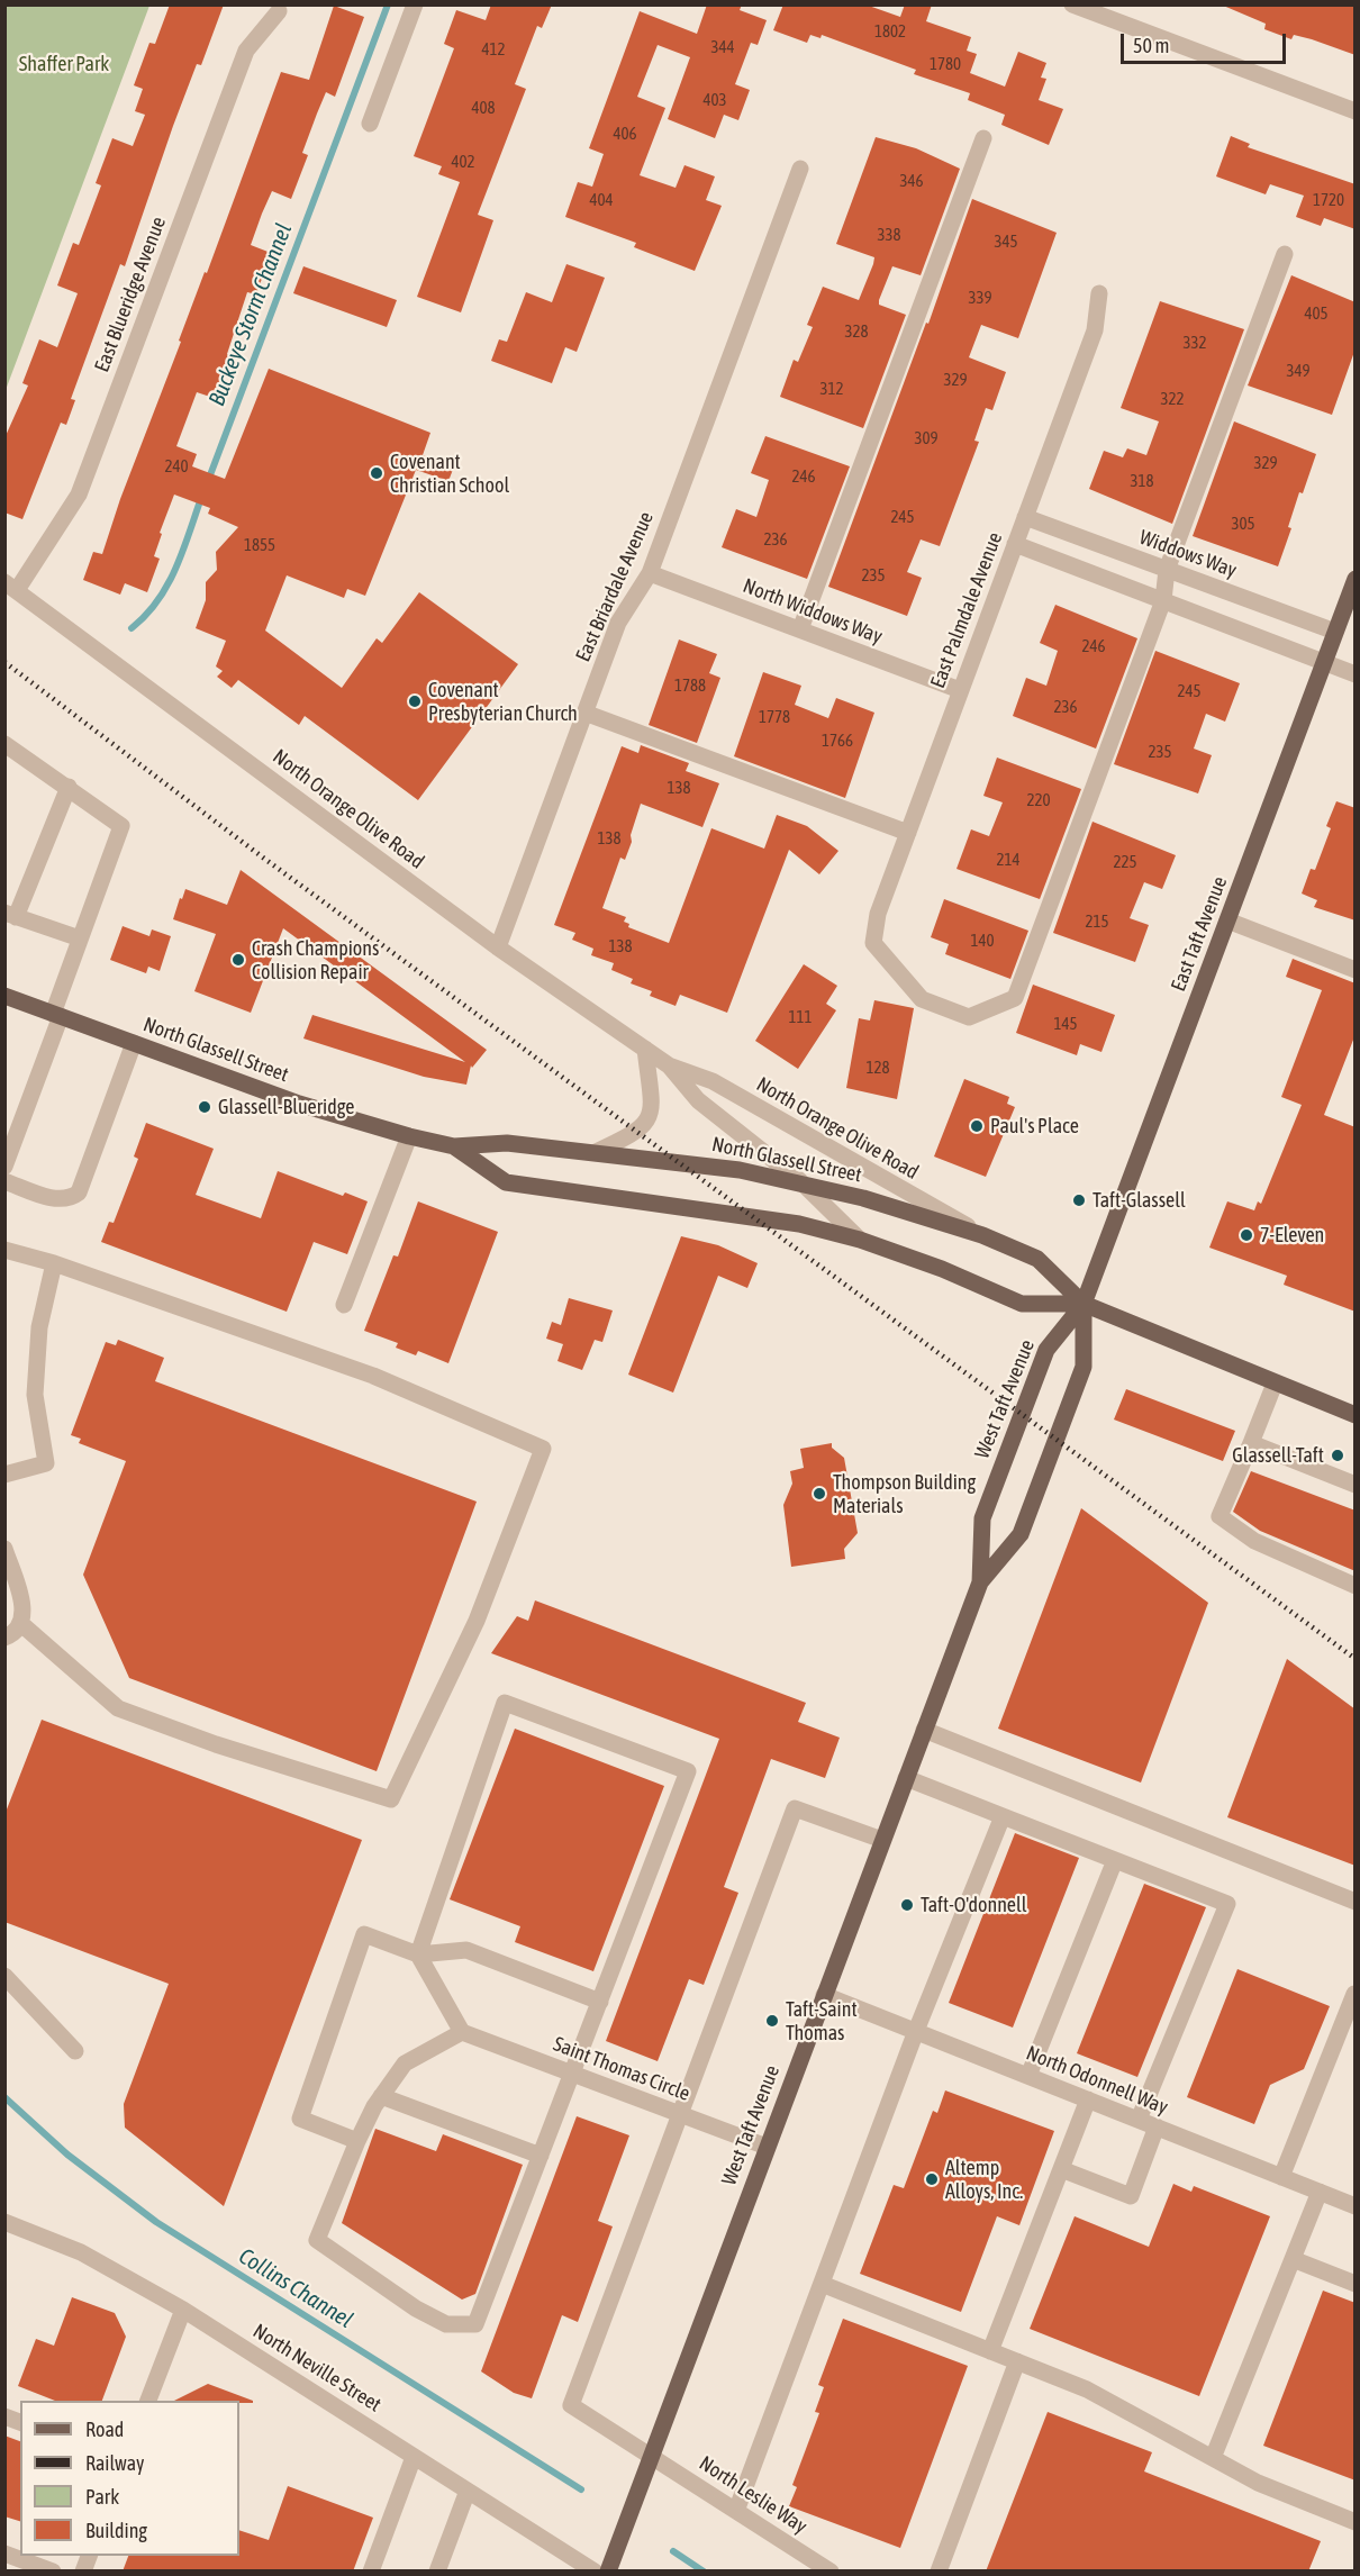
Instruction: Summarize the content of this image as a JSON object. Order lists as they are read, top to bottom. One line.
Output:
{"streets":{"main road":["East Taft Avenue","North Glassell Street","West Taft Avenue"],"street":["East Blueridge Avenue","Widdows Way","East Briardale Avenue","East Palmdale Avenue","North Widdows Way","North Orange Olive Road","Saint Thomas Circle","North Odonnell Way","North Neville Street","North Leslie Way"]},"crossings":[["East Blueridge Avenue","North Orange Olive Road"],["Widdows Way","East Palmdale Avenue"],["Widdows Way","East Taft Avenue"],["East Briardale Avenue","North Widdows Way"],["East Briardale Avenue","North Orange Olive Road"],["East Palmdale Avenue","North Widdows Way"],["North Orange Olive Road","North Glassell Street"],["East Taft Avenue","North Glassell Street"],["East Taft Avenue","West Taft Avenue"],["North Glassell Street","West Taft Avenue"],["West Taft Avenue","Saint Thomas Circle"],["West Taft Avenue","North Odonnell Way"],["West Taft Avenue","North Leslie Way"],["Saint Thomas Circle","North Leslie Way"]],"water":["Buckeye Storm Channel","Collins Channel"],"parks":["Shaffer Park"],"places":["Covenant Christian School","Covenant Presbyterian Church","Crash Champions Collision Repair","Glassell-Blueridge","Paul's Place","Taft-Glassell","7-Eleven","Glassell-Taft","Thompson Building Materials","Taft-O'donnell","Taft-Saint Thomas","Altemp Alloys, Inc."],"house_numbers":["1802","344","412","1780","403","408","406","402","346","404","1720","338","345","339","405","328","332","349","329","312","322","309","329","240","246","318","245","305","236","1855","235","246","1788","245","236","1778","1766","235","138","220","138","214","225","215","140","138","111","145","128"],"legend":["Road","Railway","Park","Building"],"scale_bar":"50 m"}
